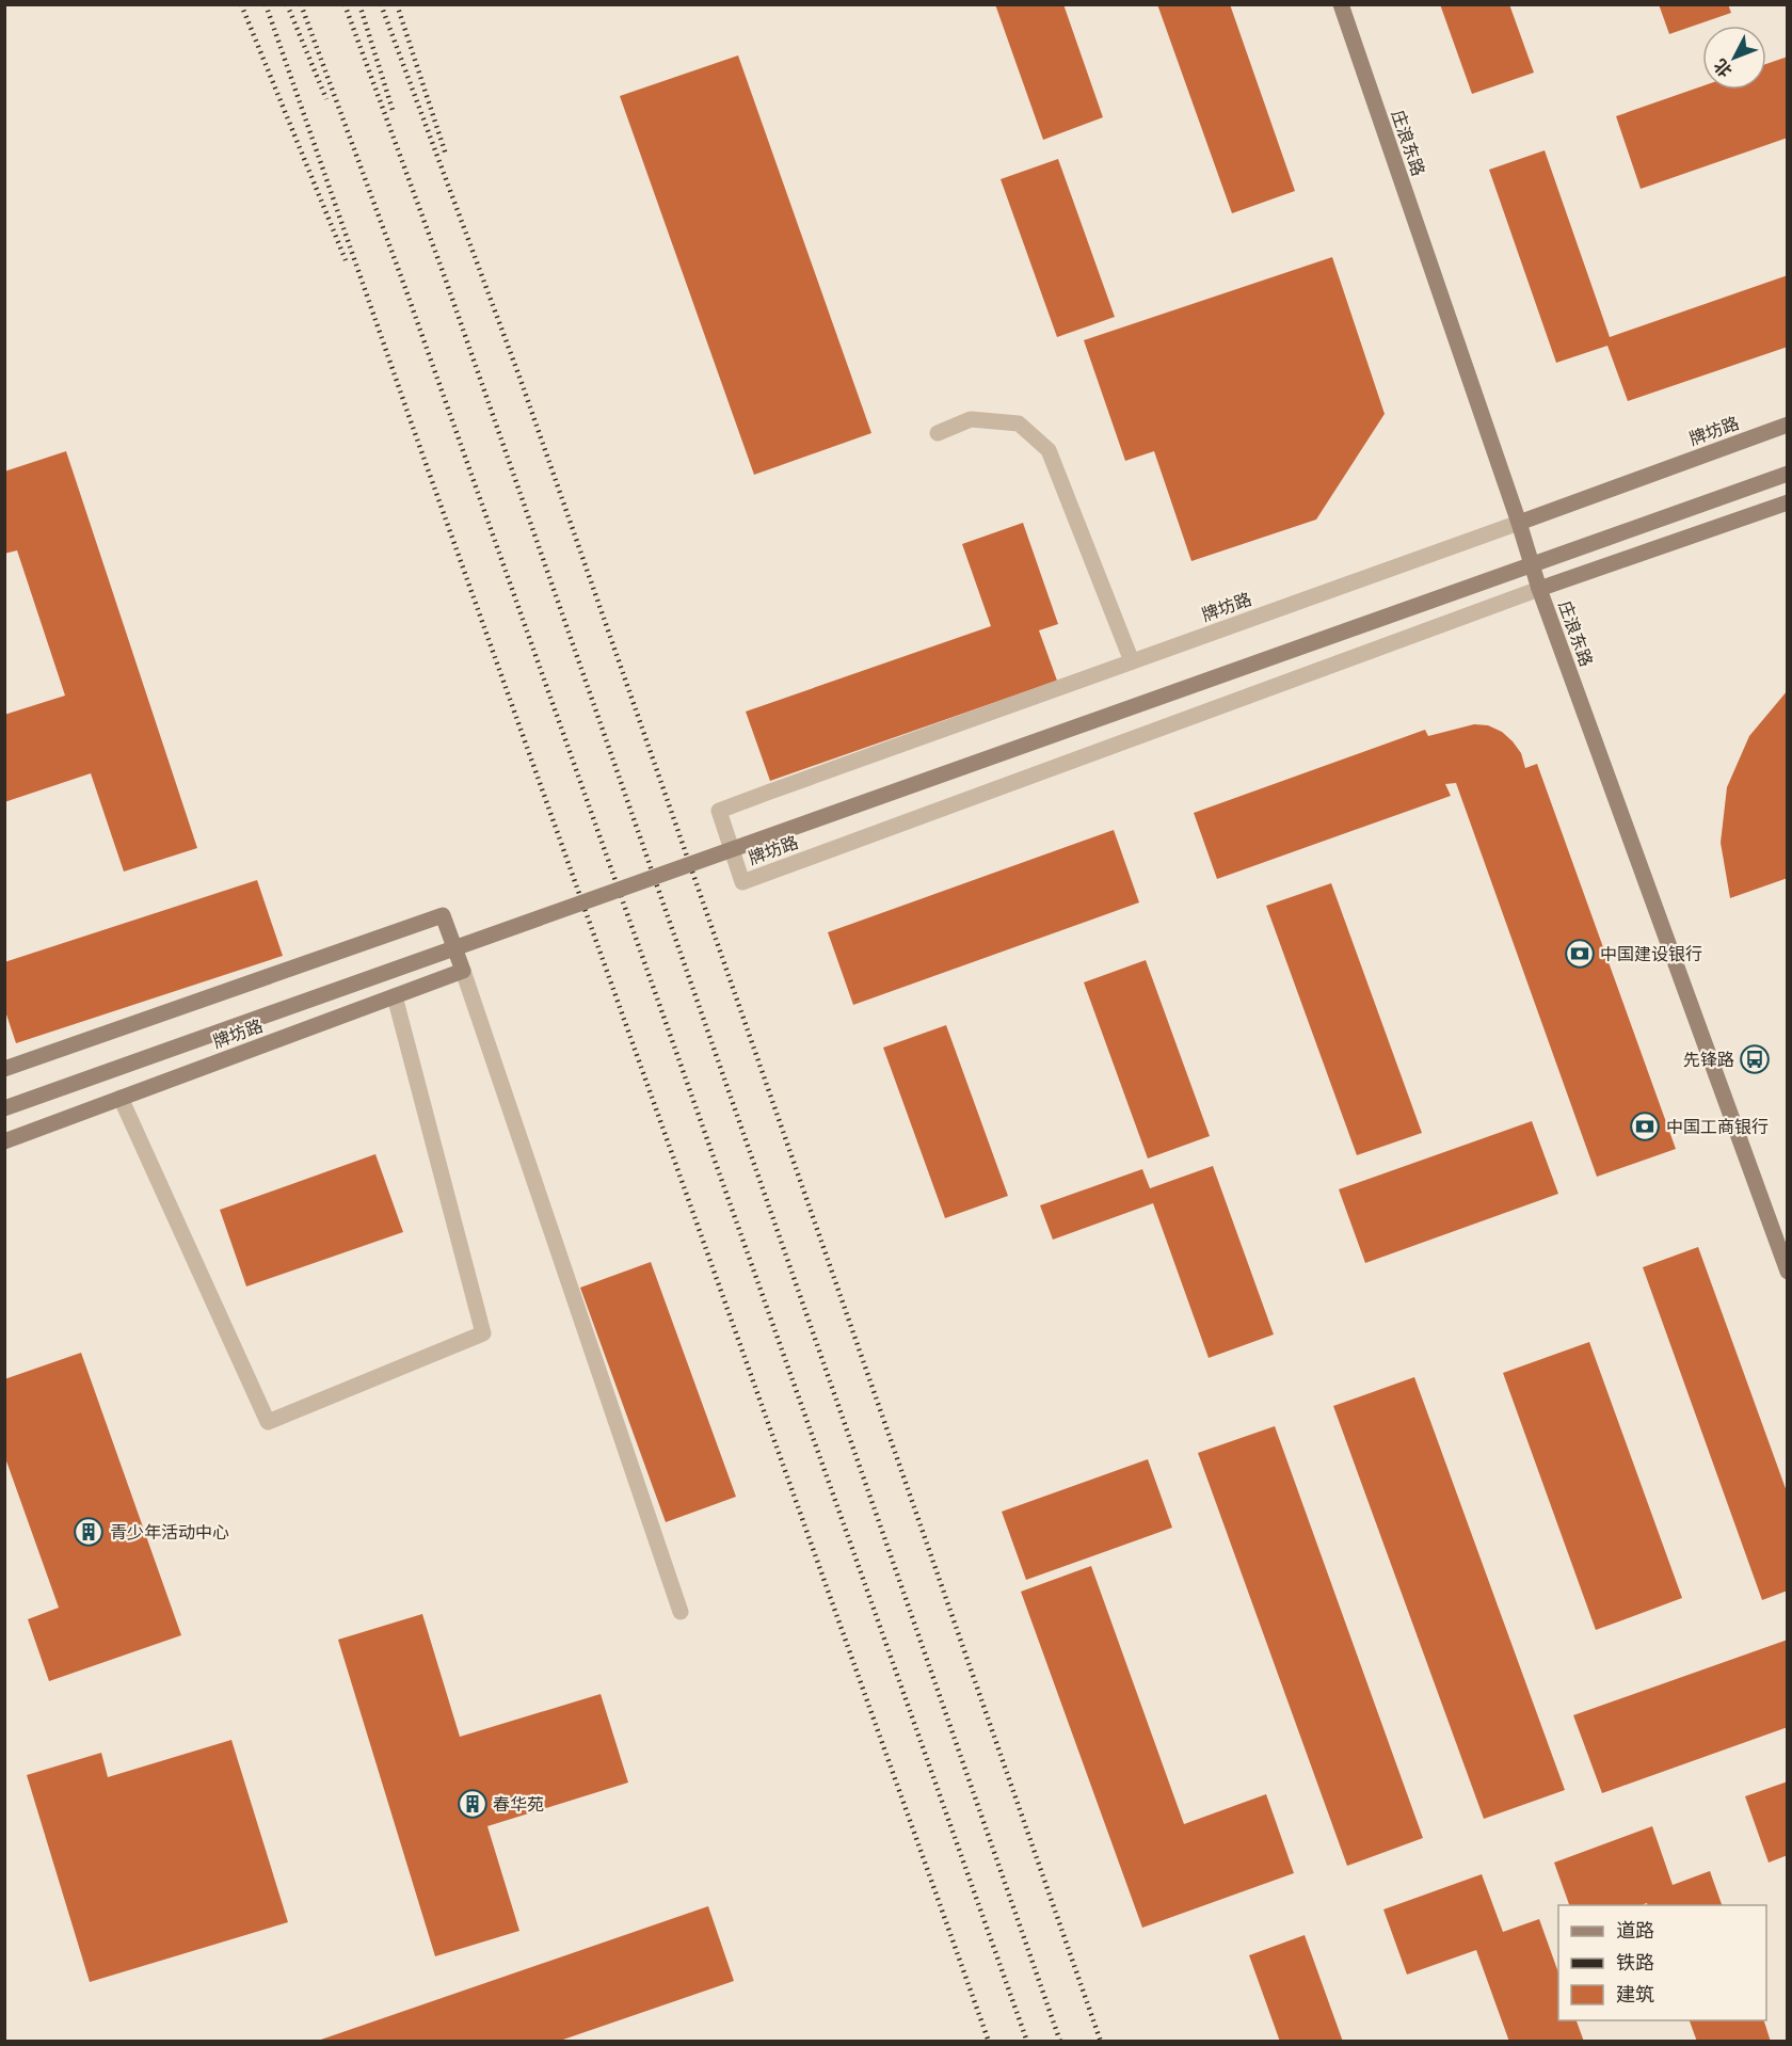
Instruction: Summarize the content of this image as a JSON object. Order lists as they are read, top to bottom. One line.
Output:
{"streets":{"street":["庄浪东路","牌坊路"]},"crossings":[["庄浪东路","牌坊路"]],"places":{"bank":["中国建设银行","中国工商银行"],"bus stop":["先锋路"],"building":["青少年活动中心","春华苑"]},"legend":["道路","铁路","建筑"],"north":"bottom left"}
